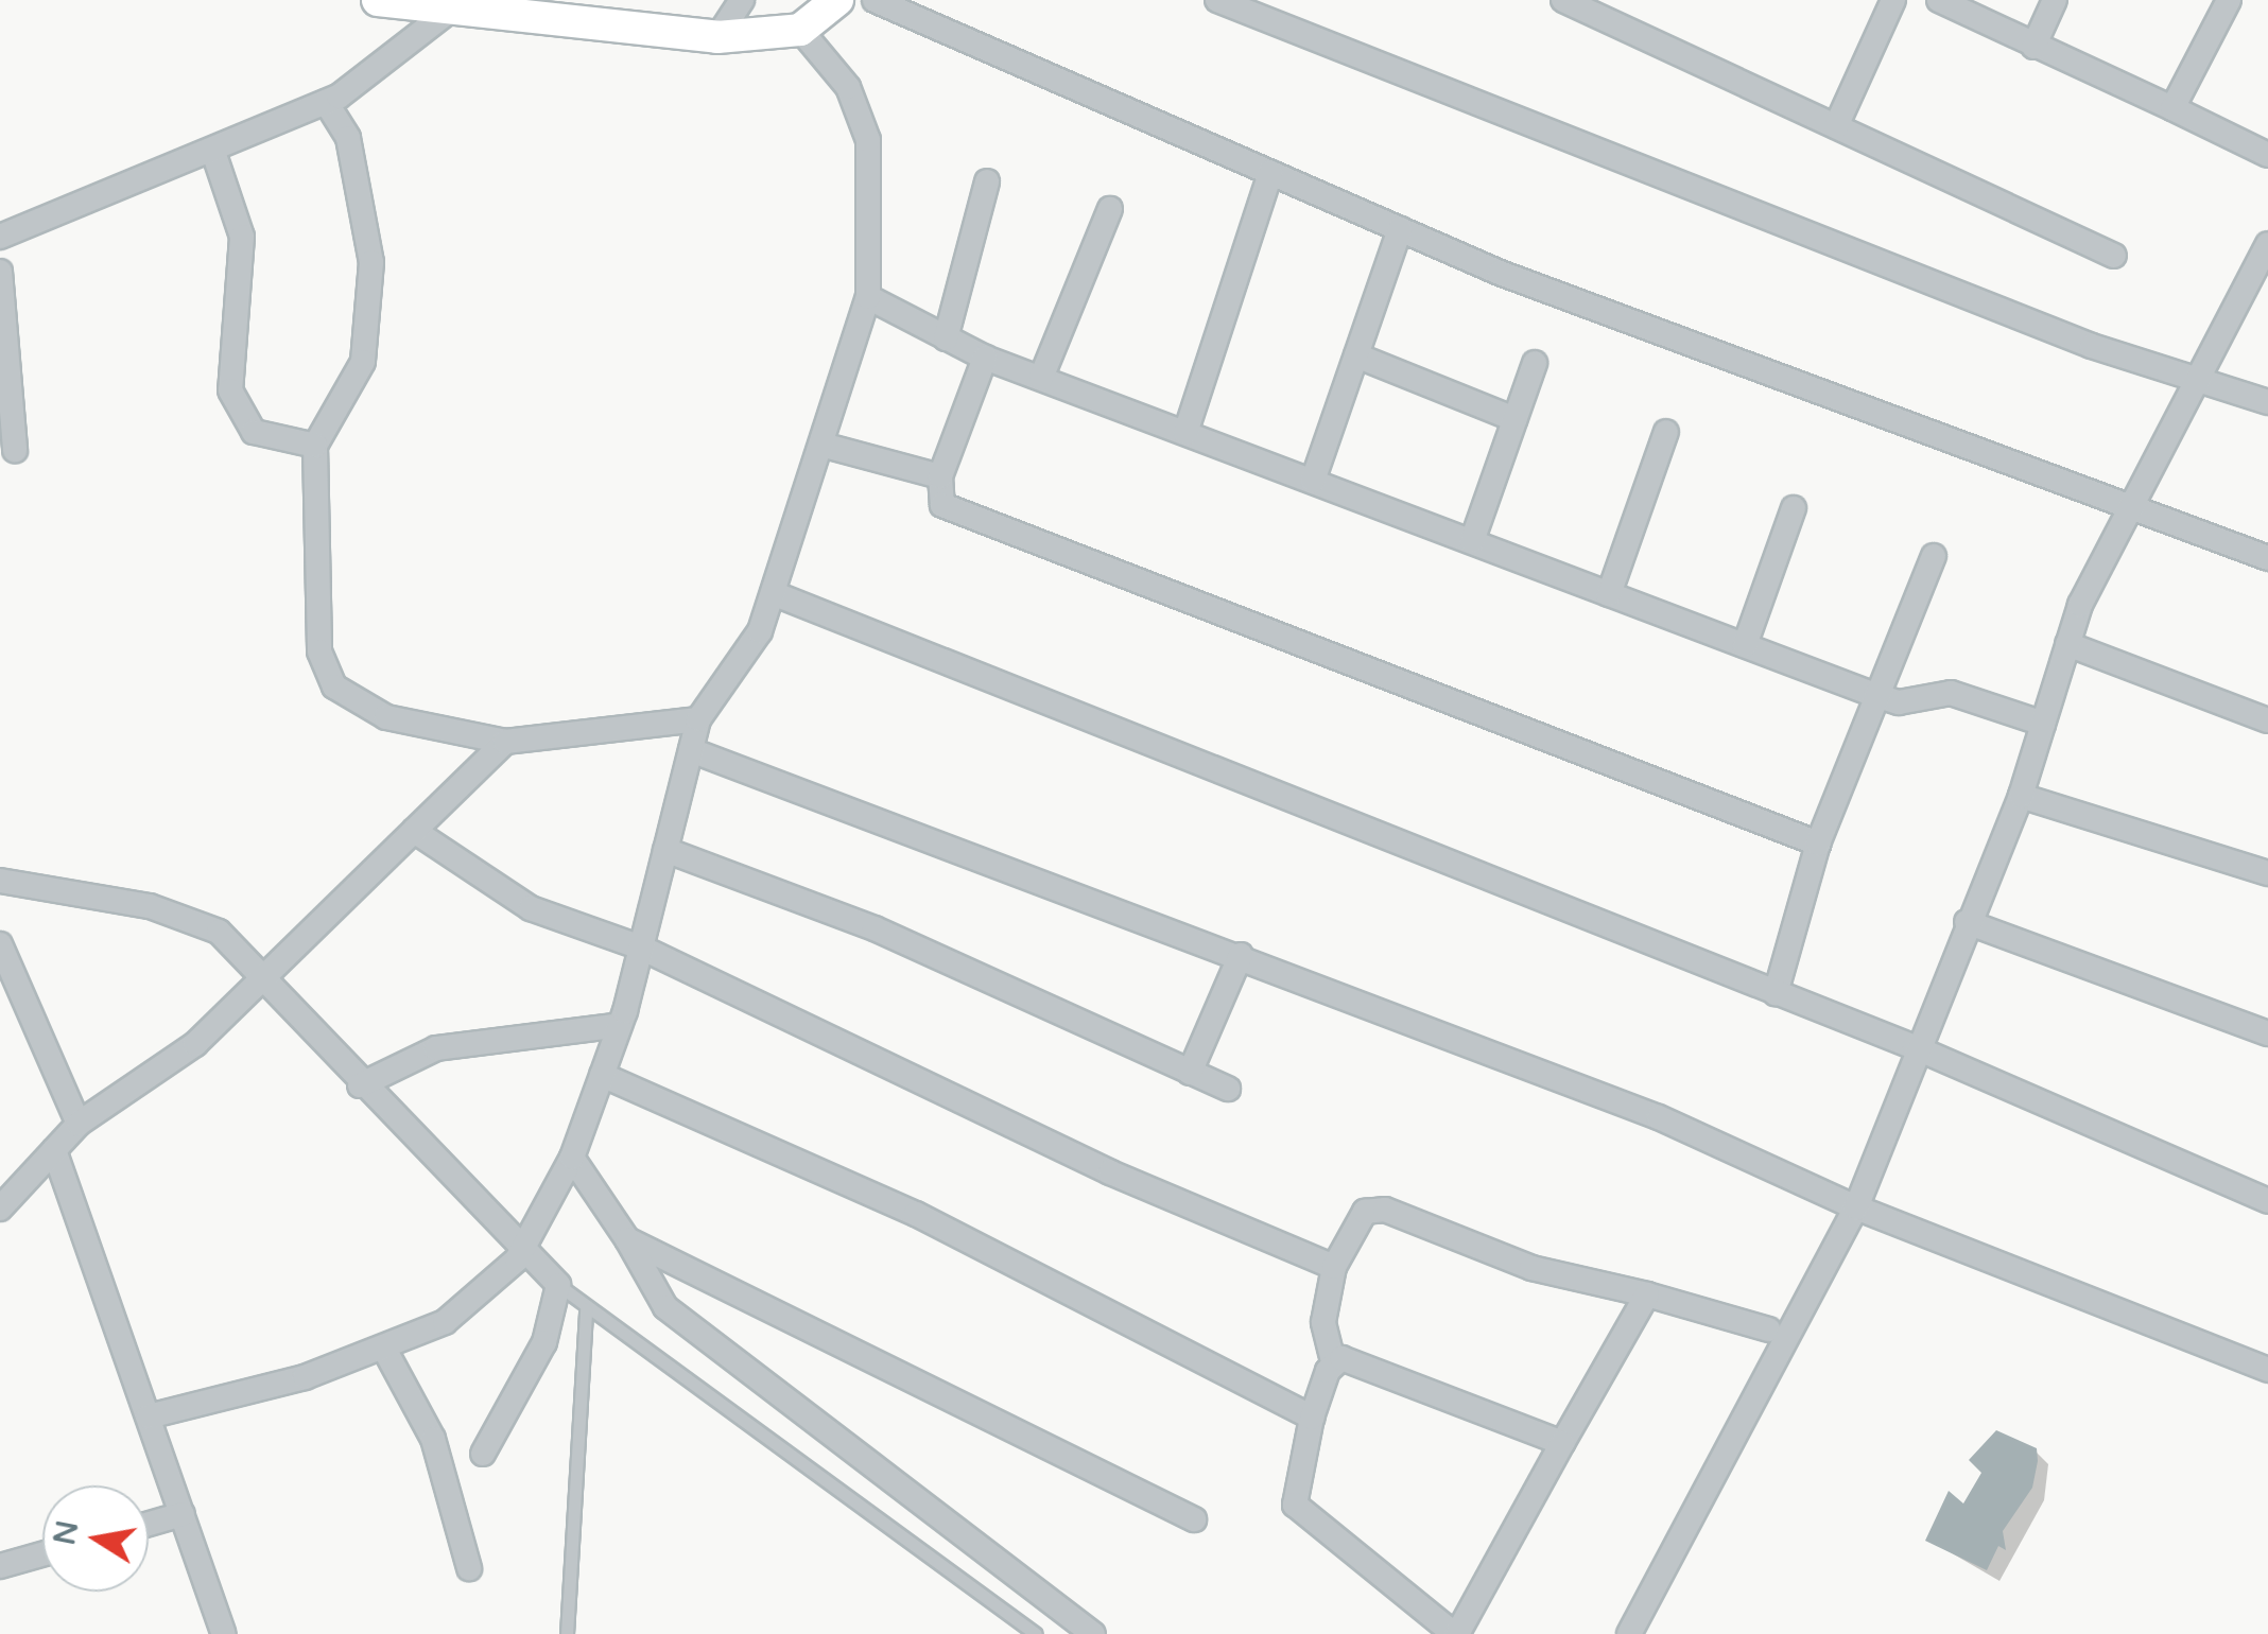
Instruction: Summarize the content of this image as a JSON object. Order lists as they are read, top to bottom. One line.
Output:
{"north":"left"}
